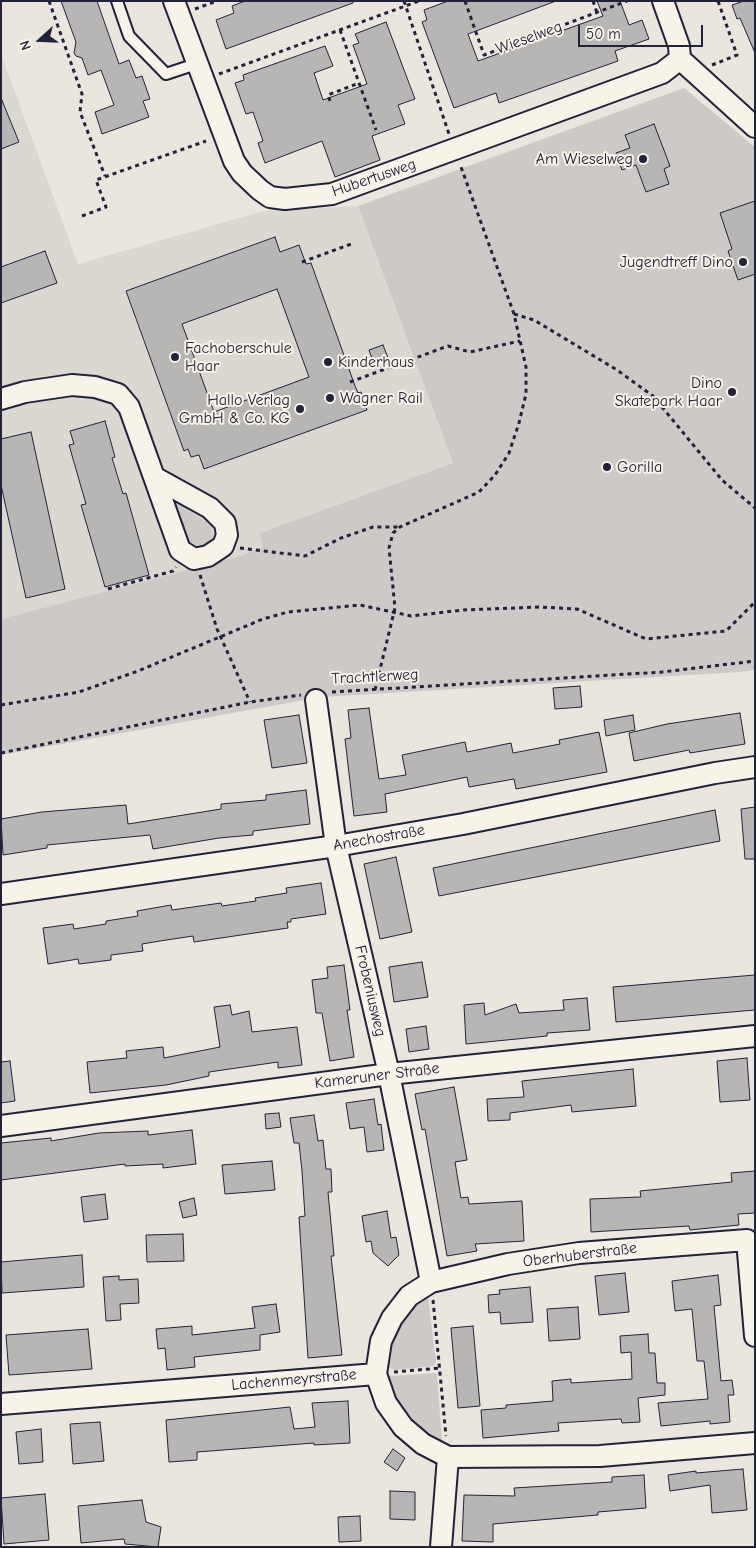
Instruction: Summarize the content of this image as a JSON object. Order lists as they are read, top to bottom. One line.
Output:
{"streets":{"street":["Hubertusweg","Anechostraße","Frobeniusweg","Kameruner Straße","Oberhuberstraße","Lachenmeyrstraße"],"path":["Wieselweg","Trachtlerweg"]},"crossings":[["Trachtlerweg","Frobeniusweg"],["Anechostraße","Frobeniusweg"],["Frobeniusweg","Kameruner Straße"],["Frobeniusweg","Oberhuberstraße"],["Oberhuberstraße","Lachenmeyrstraße"]],"places":["Am Wieselweg","Jugendtreff Dino","Fachoberschule Haar","Kinderhaus","Dino Skatepark Haar","Wagner Rail","Hallo Verlag GmbH & Co. KG","Gorilla"],"scale_bar":"50 m","north":"left"}
